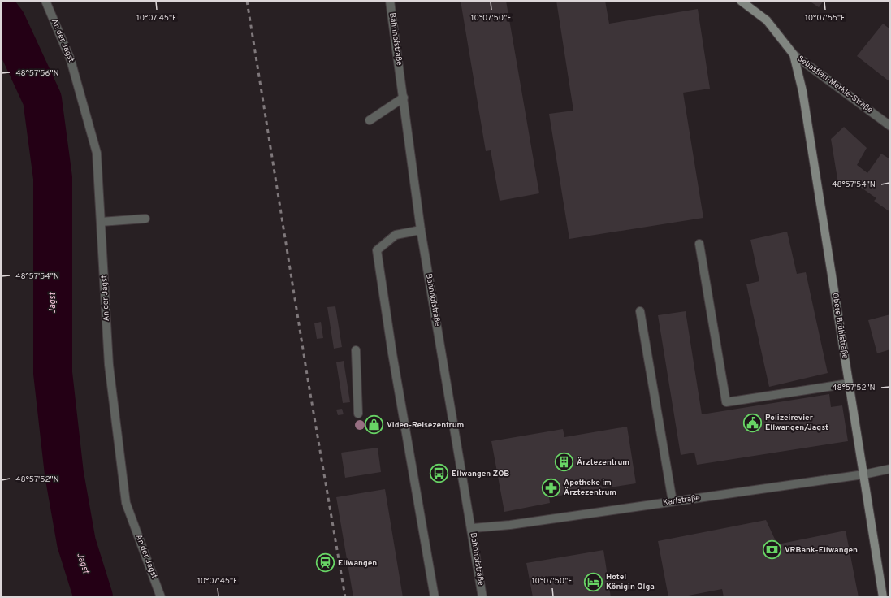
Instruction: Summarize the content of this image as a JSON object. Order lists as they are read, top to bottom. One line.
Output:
{"streets":{"street":["Bahnhofstraße","An der Jagst","Sebastian-Merkle-Straße","Obere Brühlstraße","Karlstraße"]},"crossings":[["Bahnhofstraße","Karlstraße"],["Sebastian-Merkle-Straße","Obere Brühlstraße"],["Obere Brühlstraße","Karlstraße"]],"water":["Jagst"],"places":{"public building":["Polizeirevier Ellwangen/Jagst"],"shop":["Video-Reisezentrum"],"building":["Ärztezentrum"],"bus stop":["Ellwangen ZOB"],"pharmacy":["Apotheke im Ärztezentrum"],"bank":["VRBank-Ellwangen"],"station":["Ellwangen"],"hotel":["Hotel Königin Olga"]},"coordinates":["10°07'45\"E","10°07'50\"E","10°07'55\"E","48°57'56\"N","48°57'54\"N","48°57'52\"N"]}
